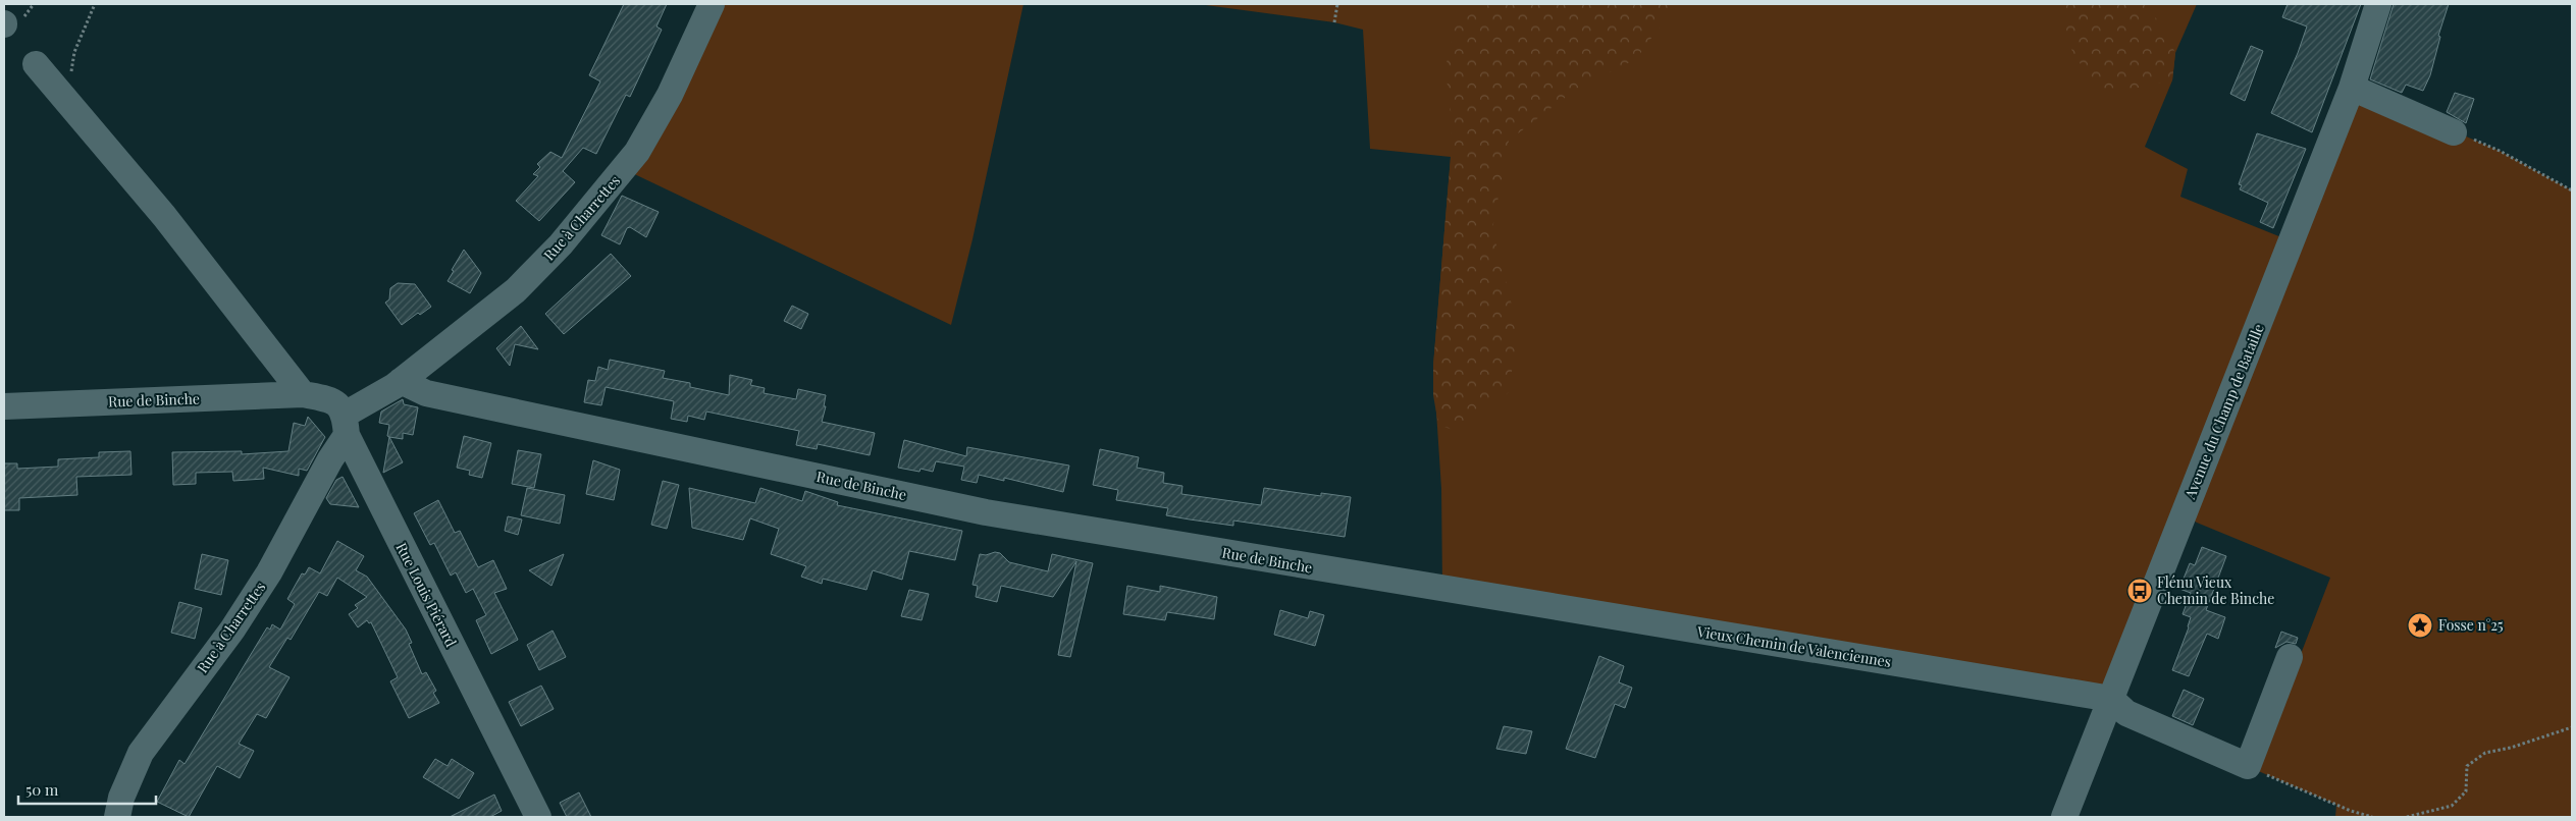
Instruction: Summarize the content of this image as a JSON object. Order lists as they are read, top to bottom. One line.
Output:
{"streets":{"street":["Rue à Charrettes","Rue de Binche","Avenue du Champ de Bataille","Rue Louis Piérard","Vieux Chemin de Valenciennes"]},"crossings":[["Rue à Charrettes","Rue de Binche"],["Rue à Charrettes","Rue Louis Piérard"],["Rue de Binche","Vieux Chemin de Valenciennes"],["Avenue du Champ de Bataille","Vieux Chemin de Valenciennes"]],"places":{"bus stop":["Flénu Vieux Chemin de Binche"],"place":["Fosse n°25"]},"scale_bar":"50 m"}
